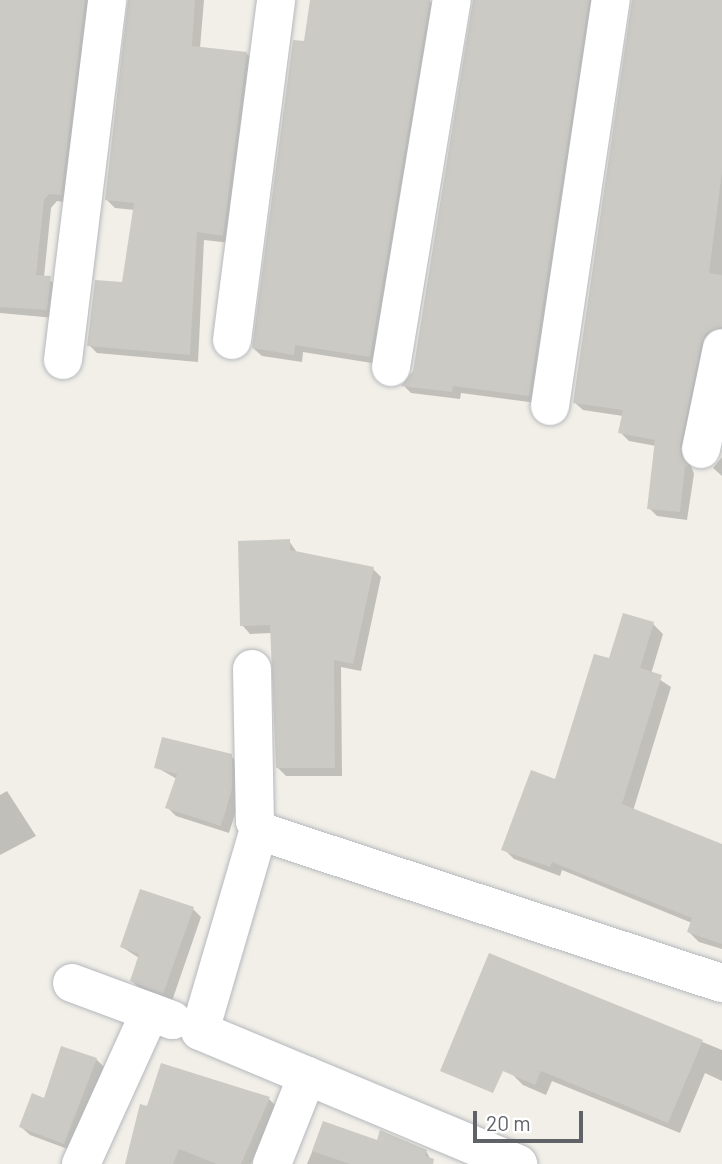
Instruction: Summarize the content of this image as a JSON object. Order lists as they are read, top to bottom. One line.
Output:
{"scale_bar":"20 m"}
